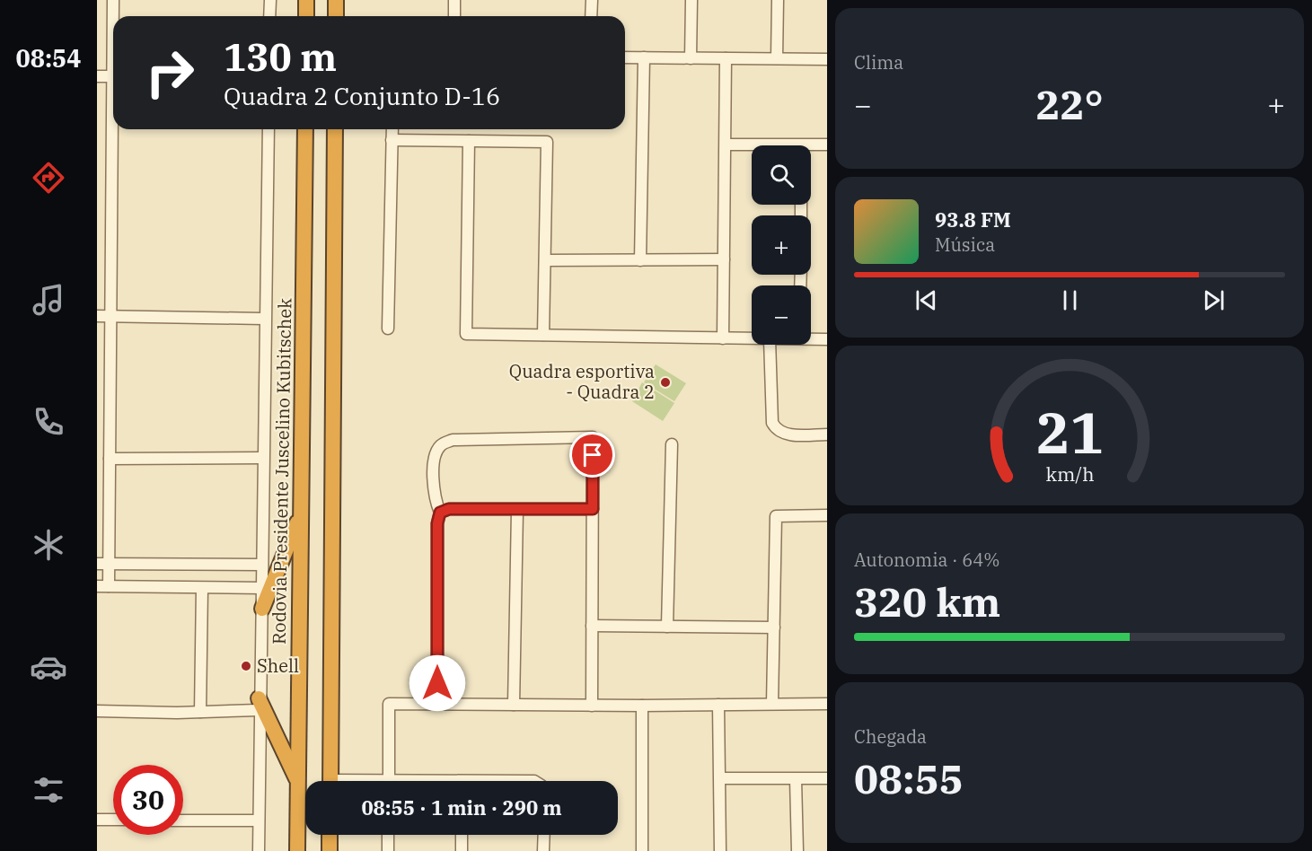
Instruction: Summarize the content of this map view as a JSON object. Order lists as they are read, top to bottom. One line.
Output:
{"streets":{"highway":["Rodovia Presidente Juscelino Kubitschek"]},"places":["Quadra esportiva - Quadra 2","Shell"],"page":{"tabs":"08:54","tile":["Clima",["Autonomia · 64%","320 km"],["Chegada","08:55"]],"turn":["130 m","Quadra 2 Conjunto D-16"],"heat":["−","22°","+"],"map_buttons":["+","−"],"song":["93.8 FM","Música"],"limit":"30","trip":"08:55 · 1 min · 290 m","gauge":["21","km/h"]}}
